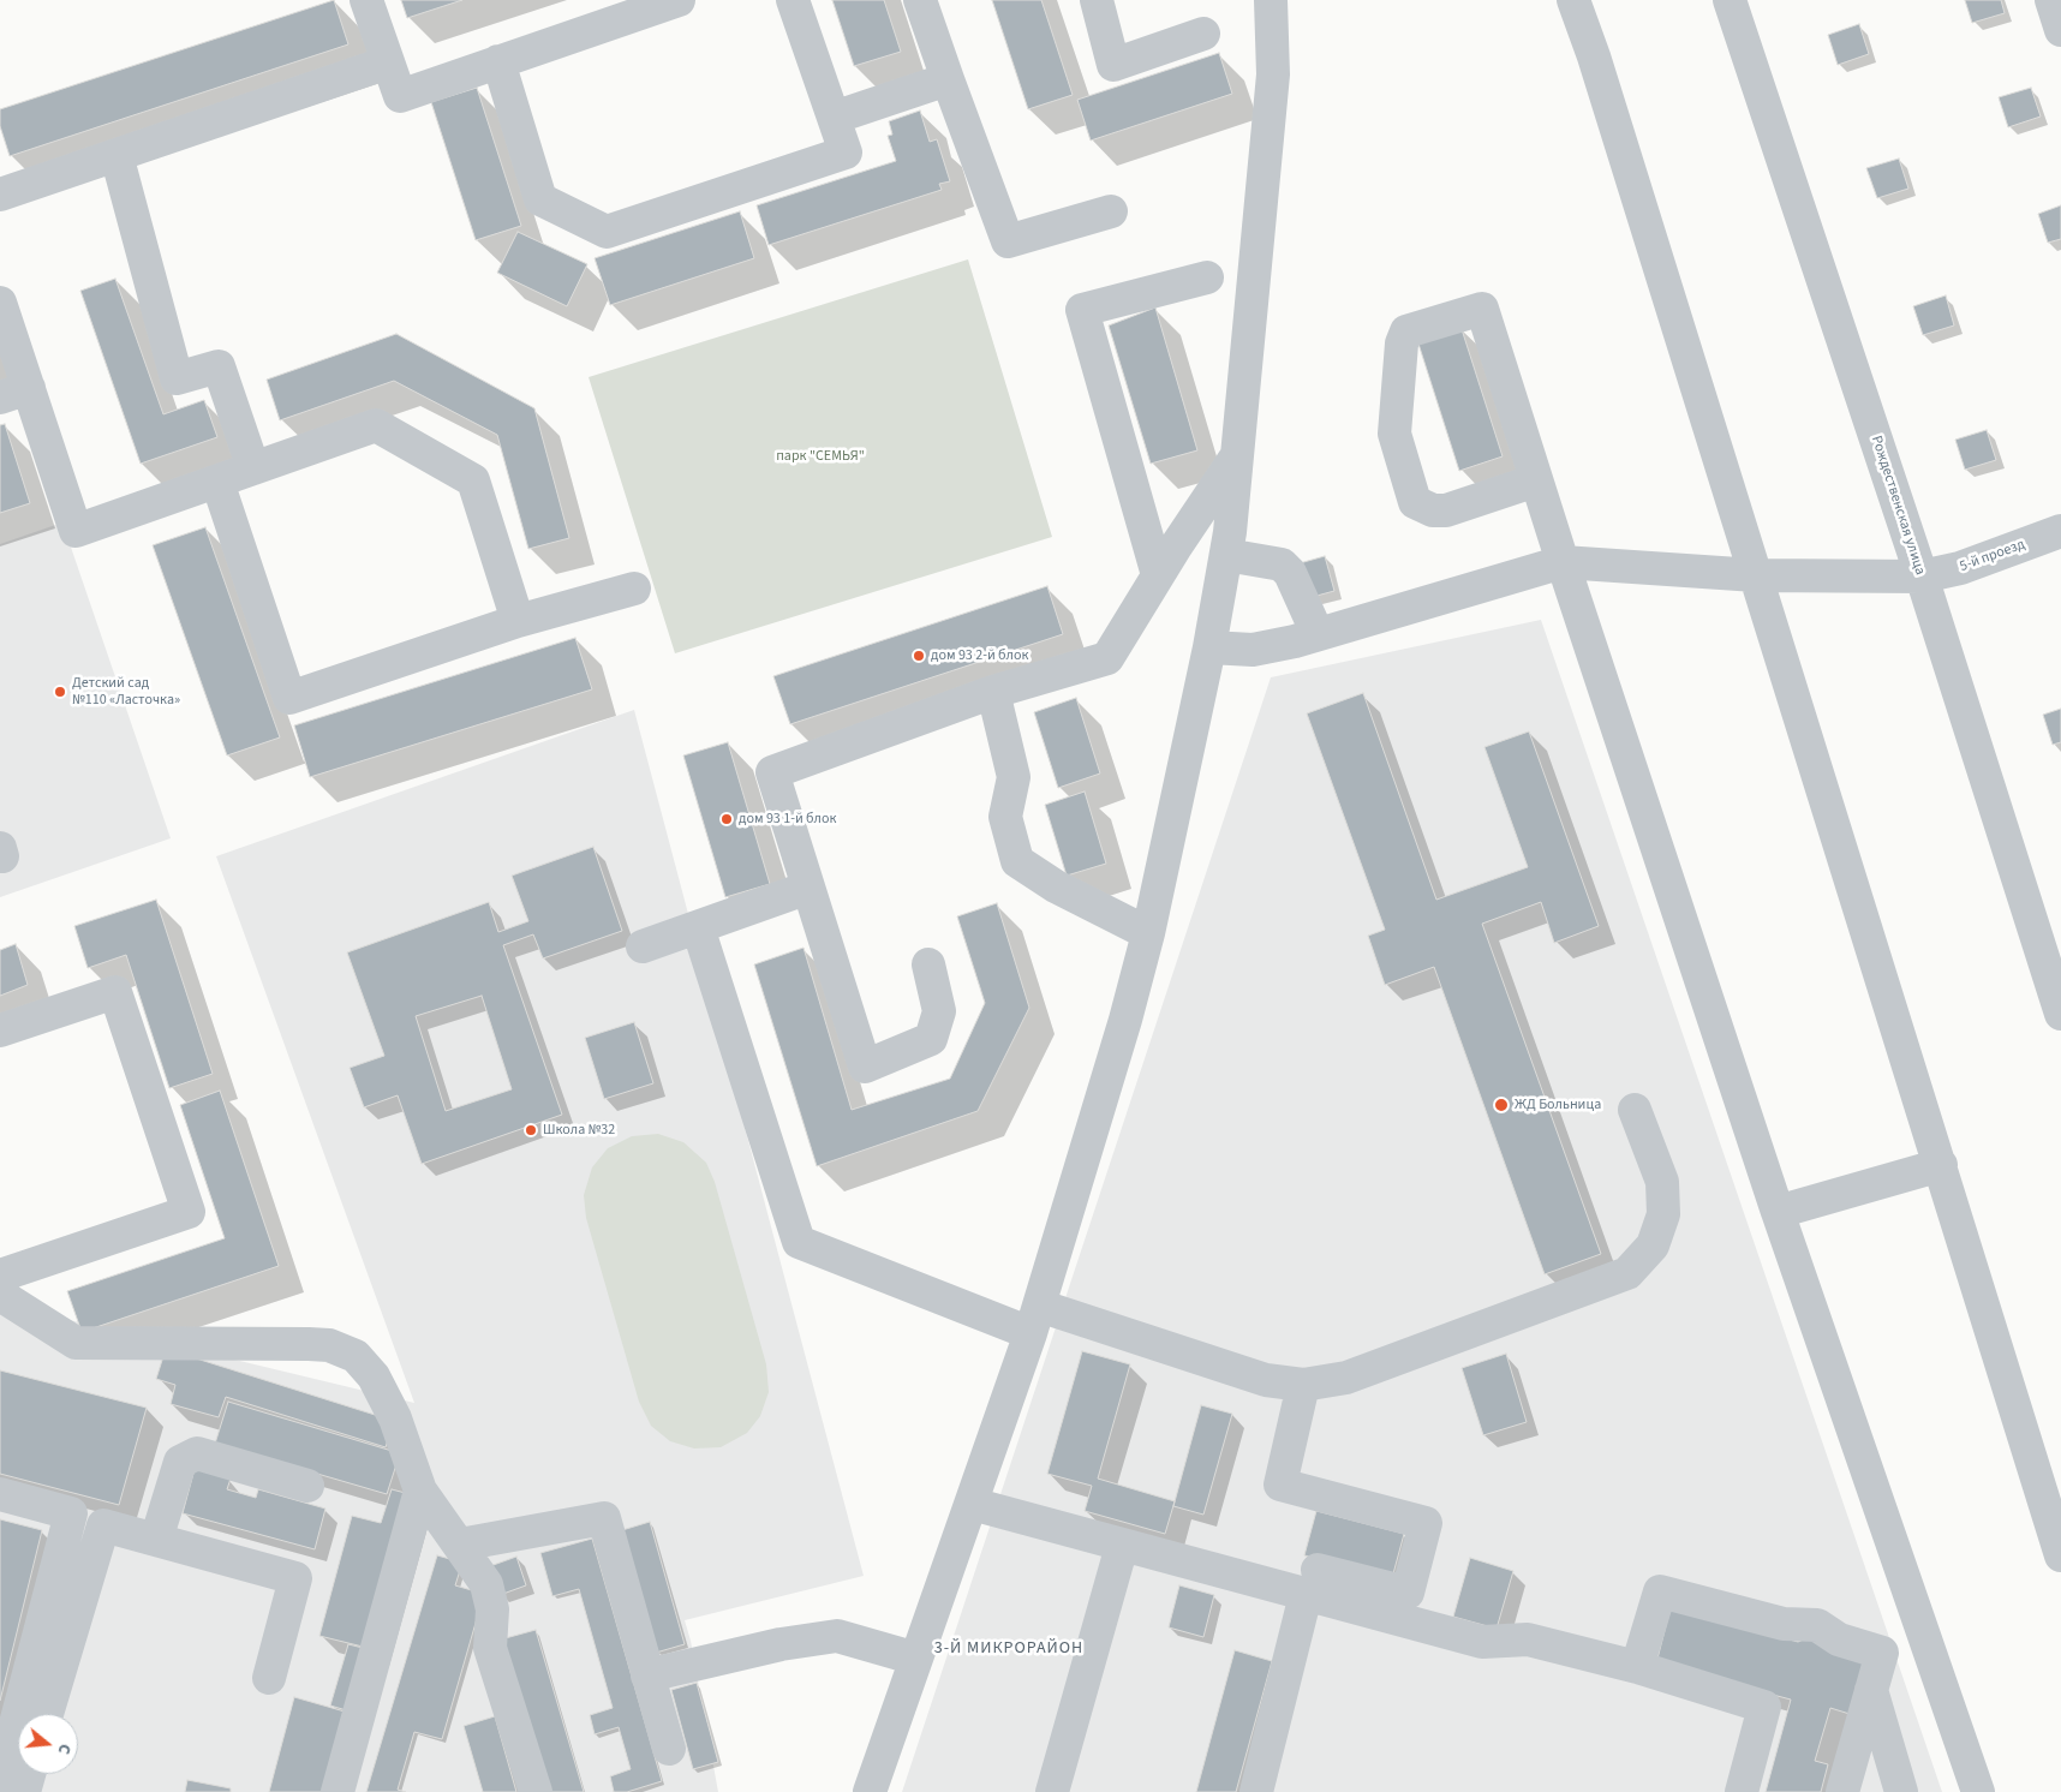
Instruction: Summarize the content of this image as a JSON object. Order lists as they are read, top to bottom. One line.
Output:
{"streets":{"street":["Рождественская улица","5-й проезд"]},"crossings":[["Рождественская улица","5-й проезд"]],"districts":["3-Й МИКРОРАЙОН"],"parks":["парк \"СЕМЬЯ\""],"places":["дом 93 2-й блок","Детский сад №110 «Ласточка»","дом 93 1-й блок","ЖД Больница","Школа №32"],"north":"right"}
